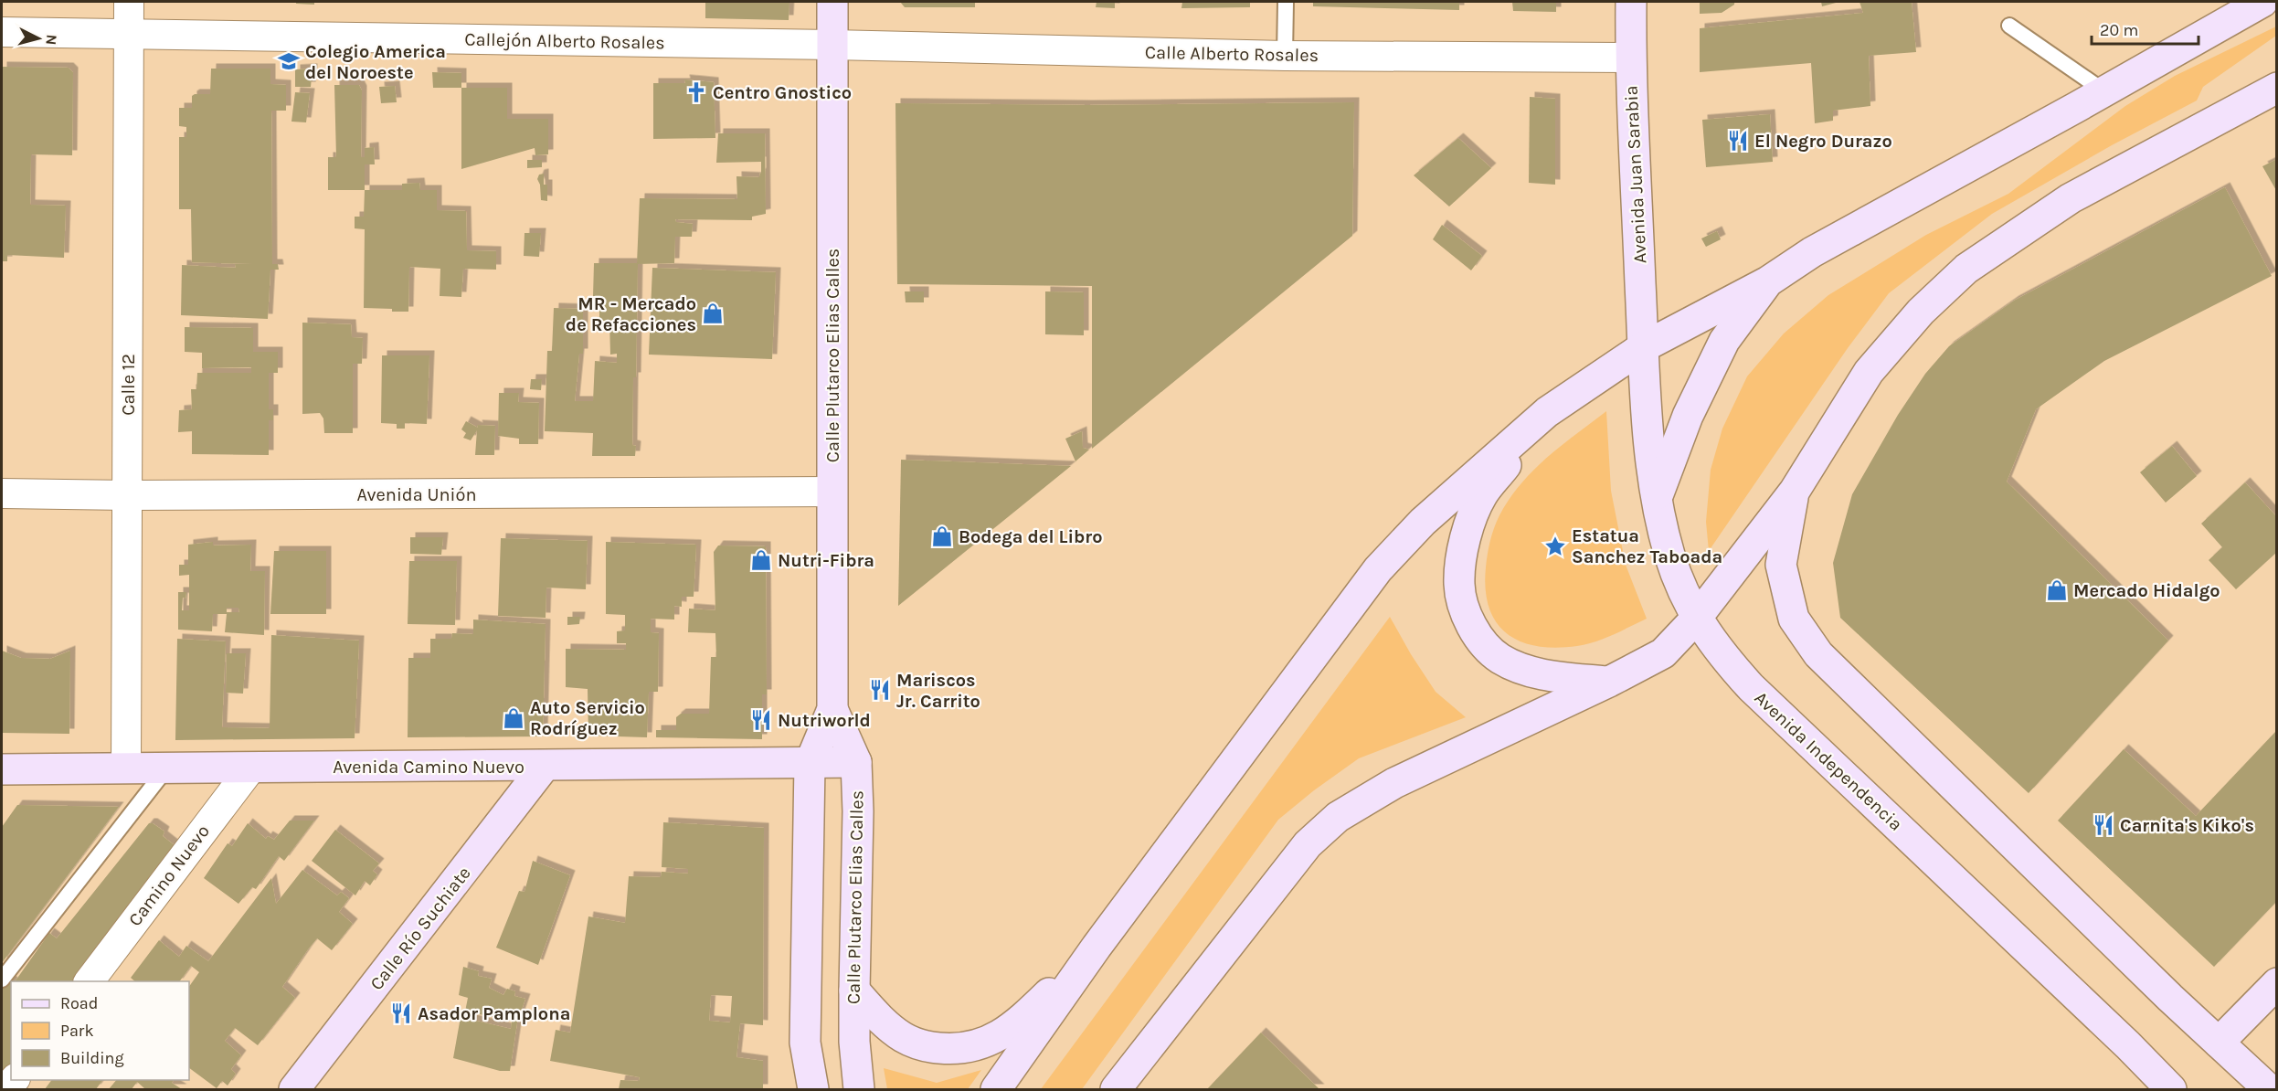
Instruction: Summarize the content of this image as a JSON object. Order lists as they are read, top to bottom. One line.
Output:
{"streets":{"main road":["Avenida Juan Sarabia","Calle Plutarco Elias Calles","Avenida Independencia","Avenida Camino Nuevo","Calle Río Suchiate"],"street":["Callejón Alberto Rosales","Calle Alberto Rosales","Calle 12","Avenida Unión","Camino Nuevo"]},"crossings":[["Callejón Alberto Rosales","Calle Alberto Rosales"],["Callejón Alberto Rosales","Calle Plutarco Elias Calles"],["Callejón Alberto Rosales","Calle 12"],["Calle Alberto Rosales","Avenida Juan Sarabia"],["Calle Alberto Rosales","Calle Plutarco Elias Calles"],["Avenida Juan Sarabia","Avenida Independencia"],["Calle Plutarco Elias Calles","Avenida Unión"],["Calle Plutarco Elias Calles","Avenida Camino Nuevo"],["Calle 12","Avenida Unión"],["Calle 12","Avenida Camino Nuevo"],["Avenida Camino Nuevo","Camino Nuevo"],["Avenida Camino Nuevo","Calle Río Suchiate"]],"places":{"school or university":["Colegio America del Noroeste"],"church":["Centro Gnostico"],"restaurant":["El Negro Durazo","Mariscos Jr. Carrito","Nutriworld","Carnita's Kiko's","Asador Pamplona"],"shop":["MR - Mercado de Refacciones","Bodega del Libro","Nutri-Fibra","Mercado Hidalgo","Auto Servicio Rodríguez"],"place":["Estatua Sanchez Taboada"]},"legend":["Road","Park","Building"],"scale_bar":"20 m","north":"right"}
